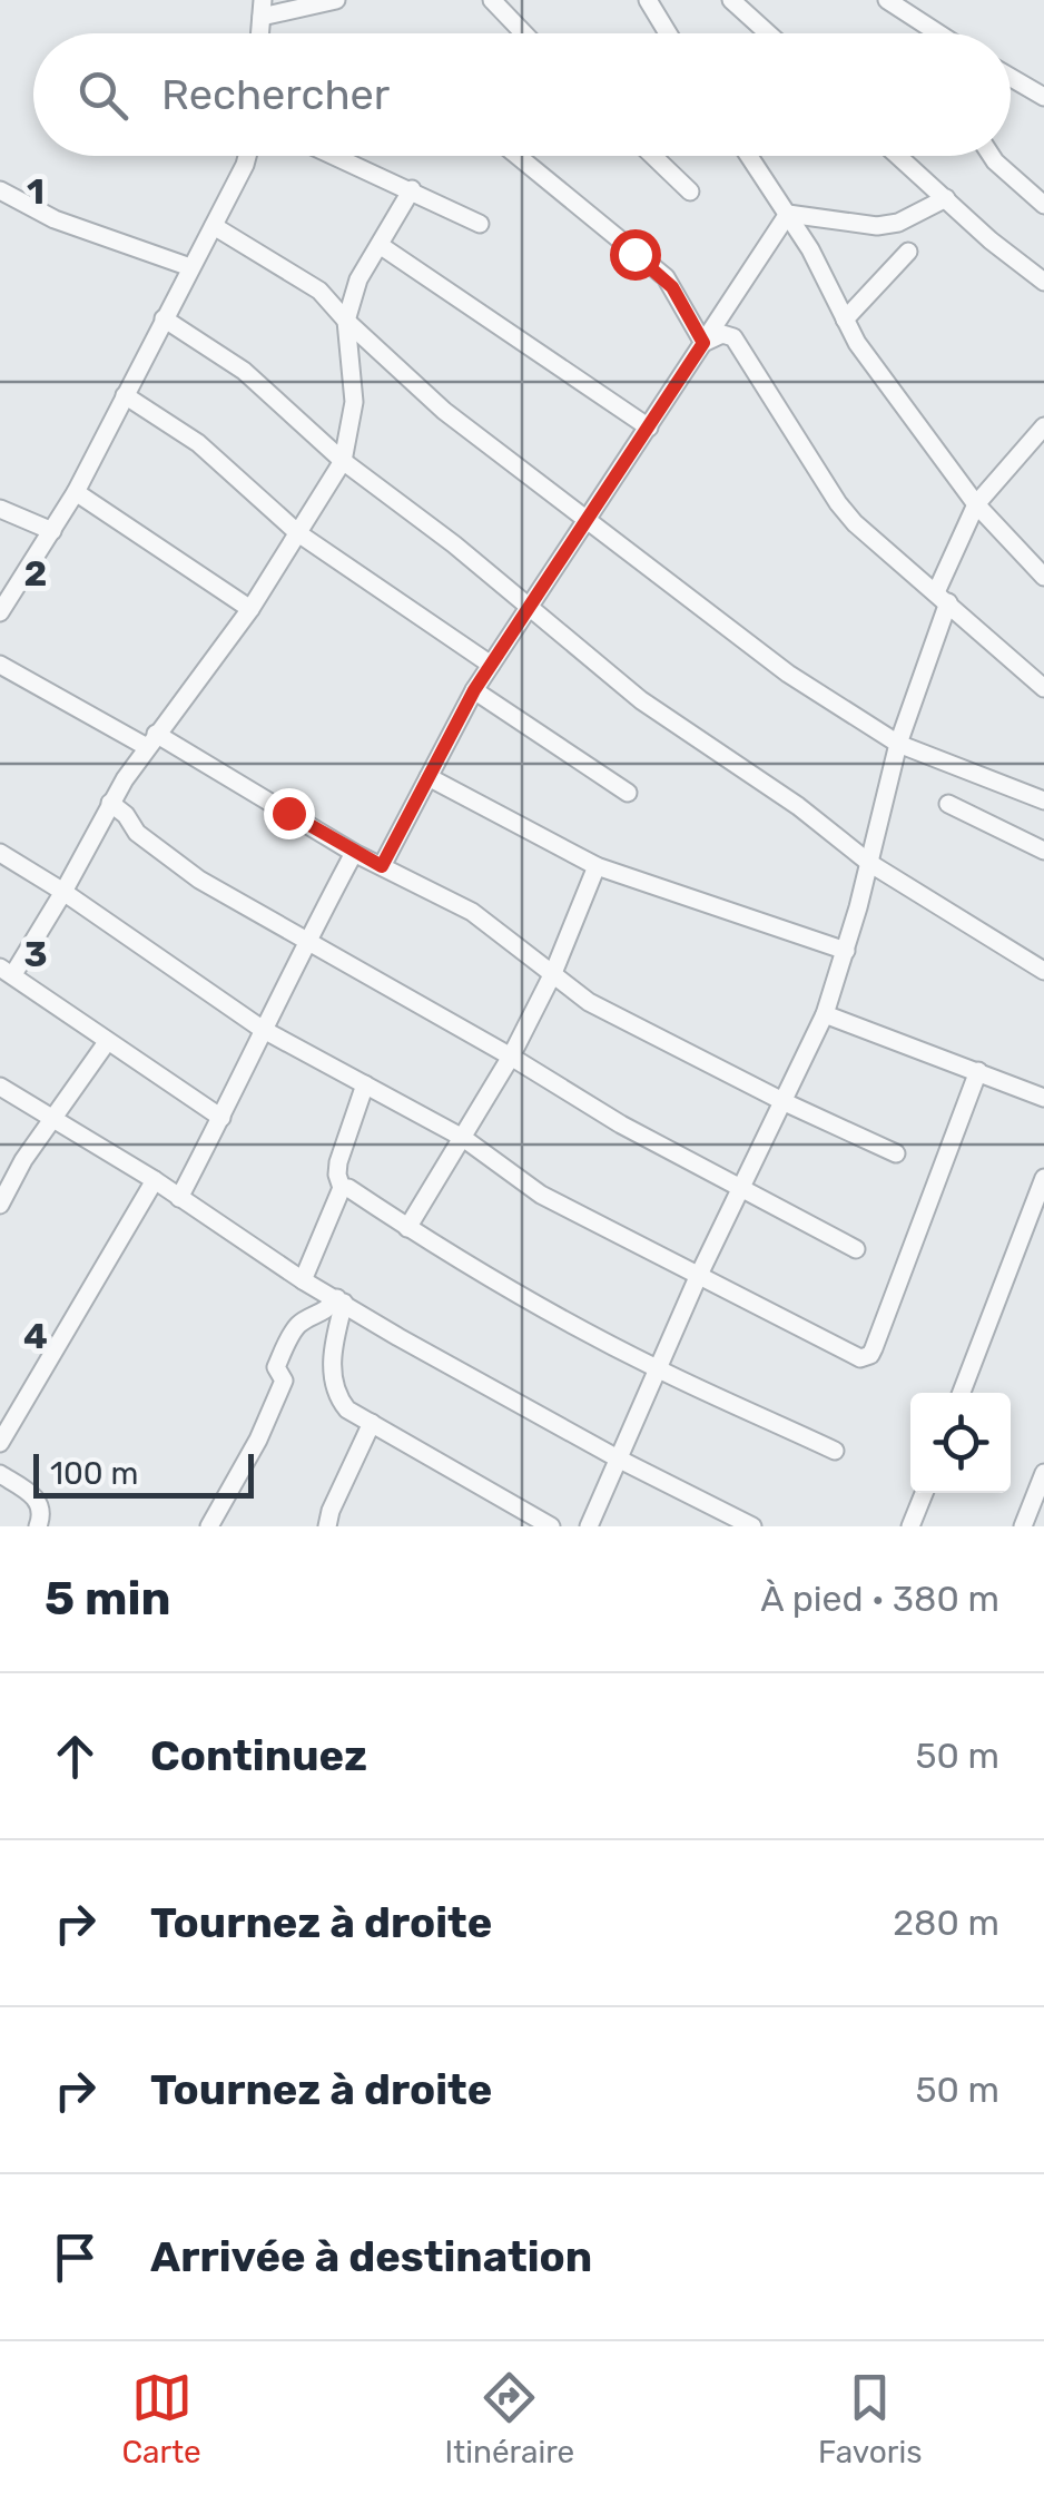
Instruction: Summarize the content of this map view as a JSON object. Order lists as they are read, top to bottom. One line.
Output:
{"scale_bar":"100 m","page":{"search":"Rechercher","scale":"100 m","heading":["5 min","À pied · 380 m"],"list":[["Continuez","50 m"],["Tournez à droite","280 m"],["Tournez à droite","50 m"],"Arrivée à destination"],"nav":["Carte","Itinéraire","Favoris"]},"grid":{"rows":["1","2","3","4"]}}
